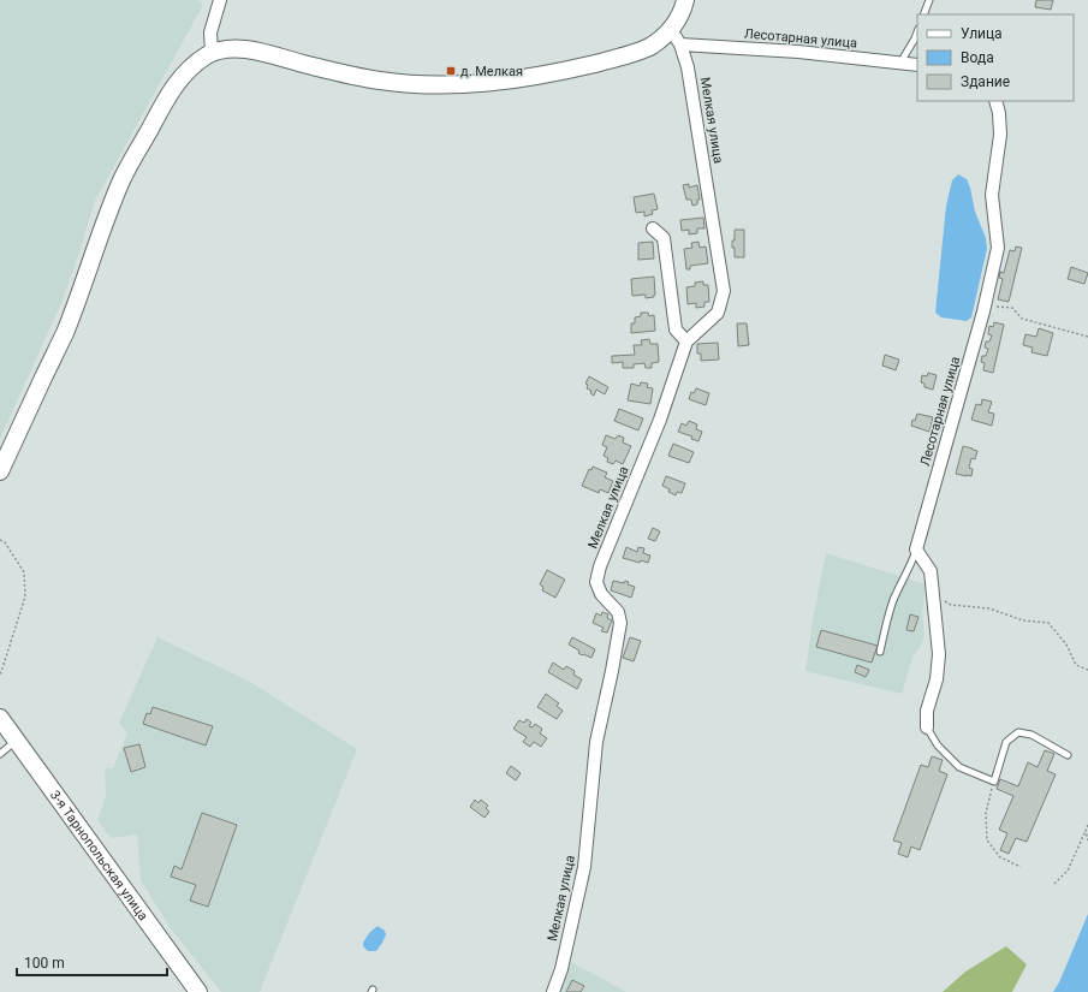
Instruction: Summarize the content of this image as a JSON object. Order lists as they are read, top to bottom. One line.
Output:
{"streets":{"main road":["3-я Тарнопольская улица"],"street":["Лесотарная улица","Мелкая улица"]},"crossings":[["Лесотарная улица","Мелкая улица"]],"places":{"transit":["д. Мелкая"]},"legend":["Улица","Вода","Здание"],"scale_bar":"100 m"}
